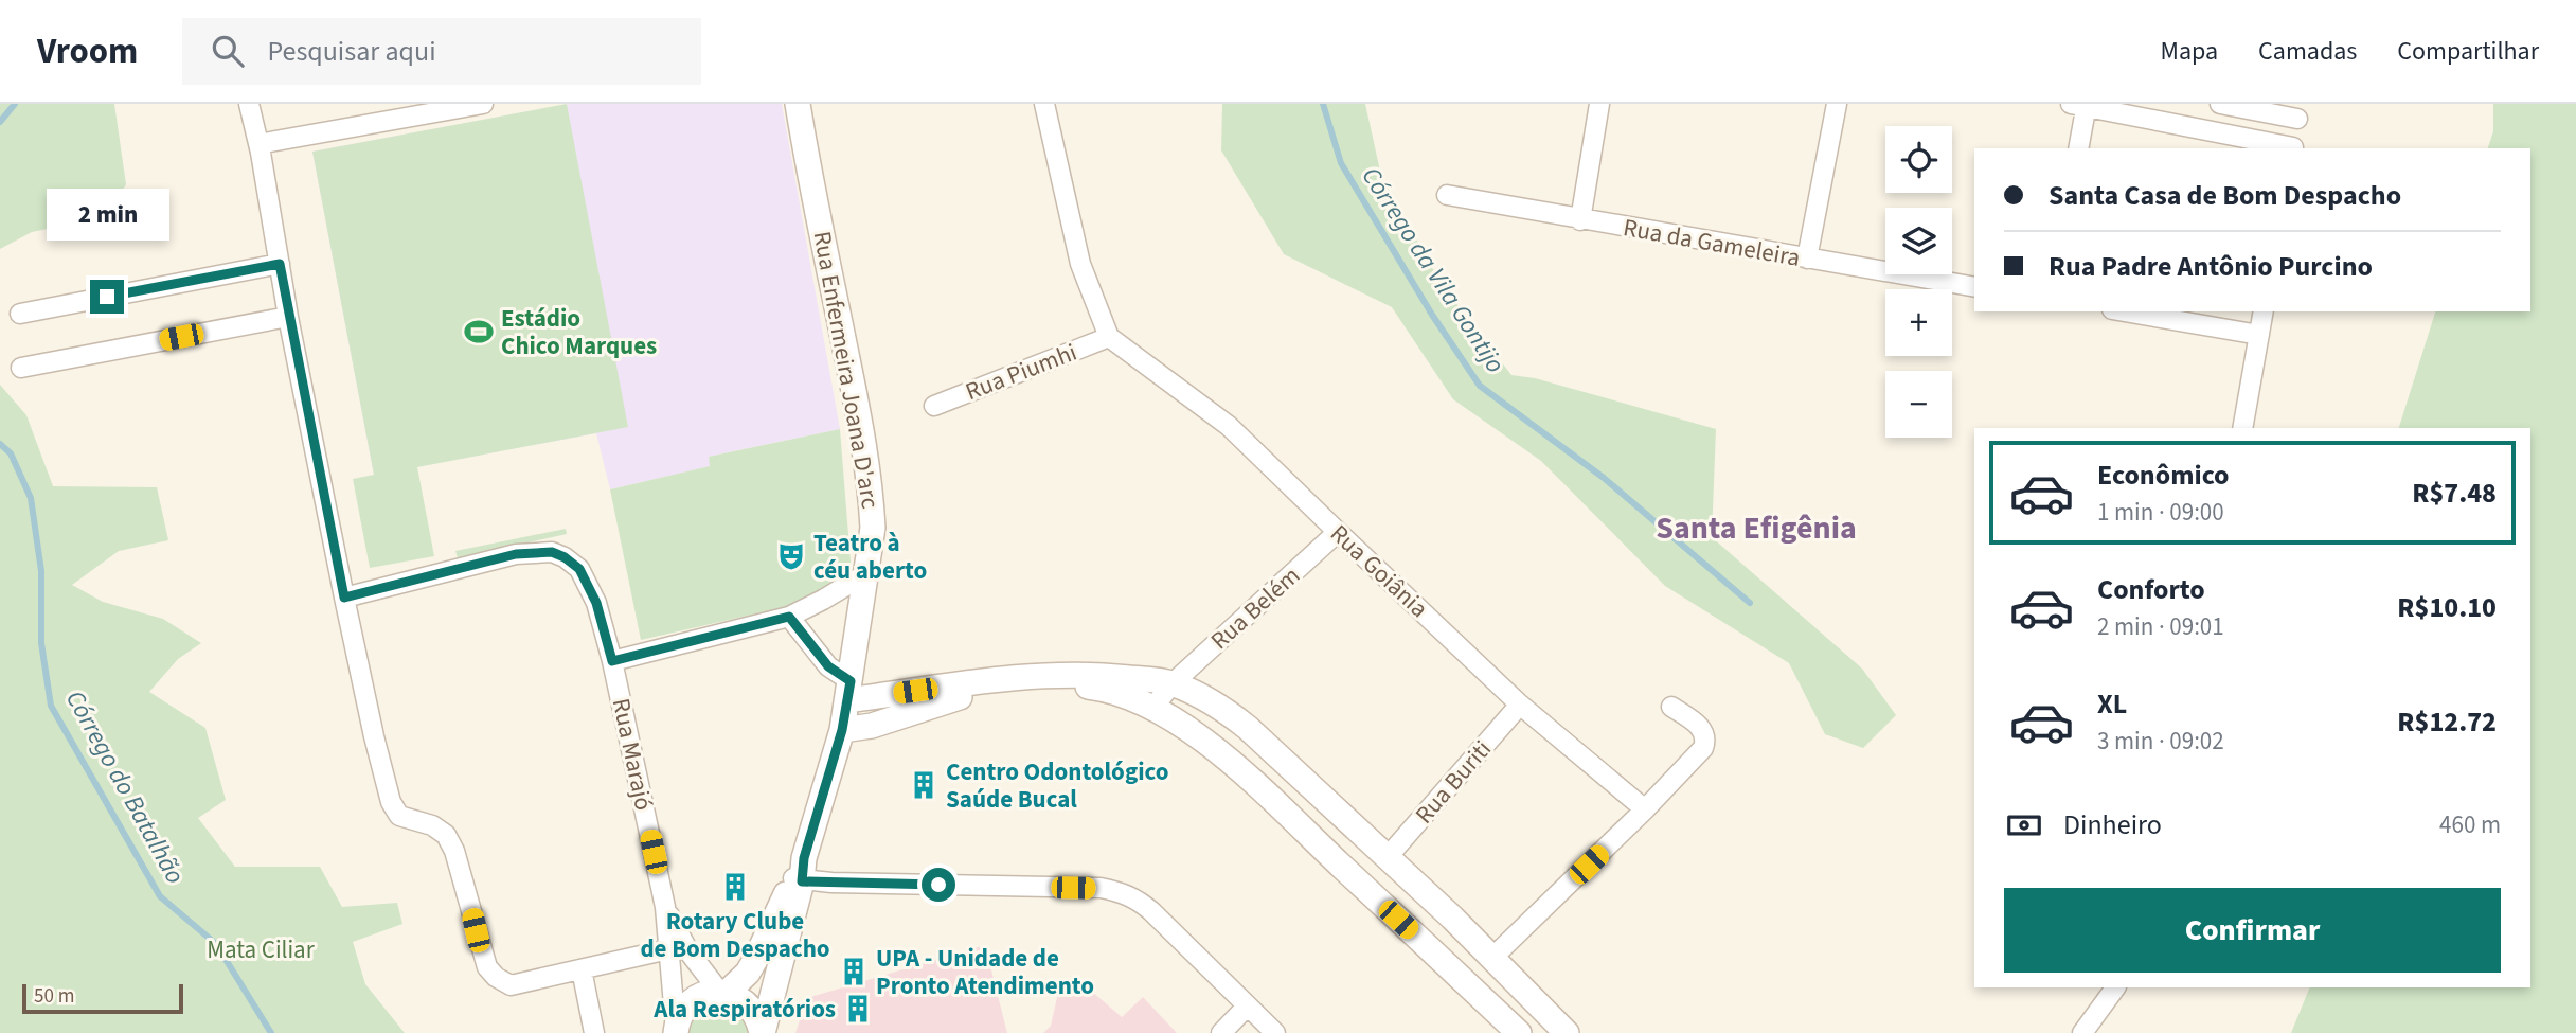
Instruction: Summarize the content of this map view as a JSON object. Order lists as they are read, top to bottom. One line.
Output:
{"streets":{"main road":["Rua Enfermeira Joana D'arc"],"street":["Rua da Gameleira","Rua Piumhi","Rua Goiânia","Rua Belém","Rua Marajó","Rua Buriti"]},"crossings":[["Rua Enfermeira Joana D'arc","Rua Marajó"],["Rua Piumhi","Rua Goiânia"],["Rua Goiânia","Rua Belém"],["Rua Goiânia","Rua Buriti"]],"districts":["Santa Efigênia"],"water":["Córrego da Vila Gontijo","Córrego do Batalhão"],"parks":["Mata Ciliar"],"places":{"sports":["Estádio Chico Marques"],"theatre":["Teatro à céu aberto"],"building":["Centro Odontológico Saúde Bucal","Rotary Clube de Bom Despacho","UPA - Unidade de Pronto Atendimento","Ala Respiratórios"]},"scale_bar":"50 m","page":{"header":"Vroom","search":"Pesquisar aqui","nav":["Mapa","Camadas","Compartilhar"],"map_buttons":["+","−"],"banner":["Santa Casa de Bom Despacho","Rua Padre Antônio Purcino"],"bubble":"2 min","list":[{"name":"Econômico","note":"1 min · 09:00","value":"R$7.48"},{"name":"Conforto","note":"2 min · 09:01","value":"R$10.10"},{"name":"XL","note":"3 min · 09:02","value":"R$12.72"}],"pay":["Dinheiro","460 m"],"buttons":"Confirmar","scale":"50 m"}}
